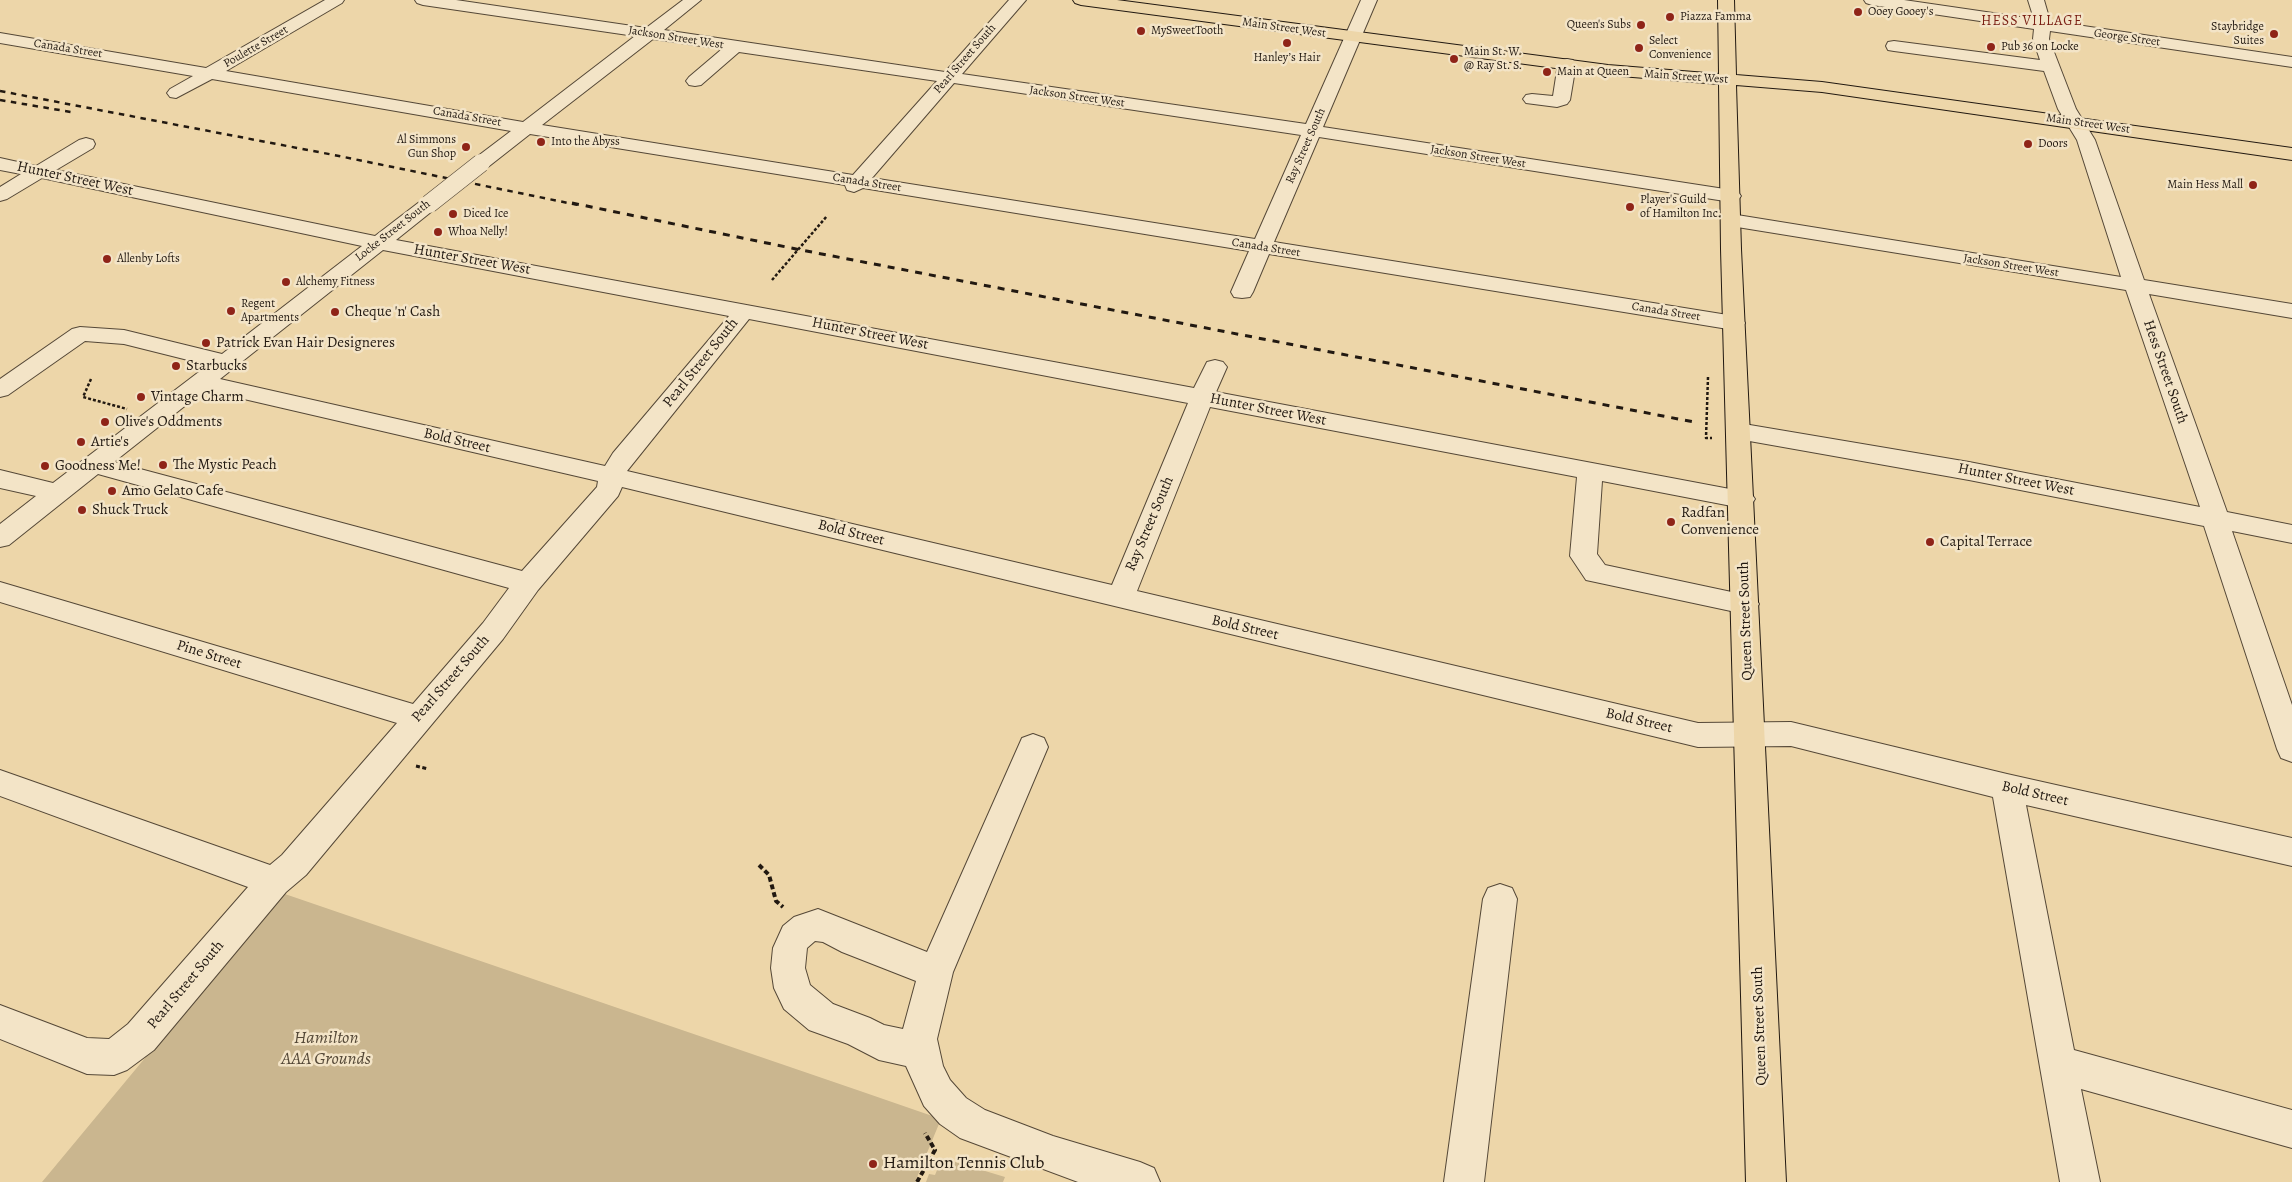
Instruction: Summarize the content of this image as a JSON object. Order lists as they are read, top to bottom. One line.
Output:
{"streets":{"main road":["Main Street West","Queen Street South"],"street":["Jackson Street West","George Street","Poulette Street","Canada Street","Pearl Street South","Ray Street South","Hunter Street West","Locke Street South","Hess Street South","Bold Street","Pine Street"]},"crossings":[["Main Street West","Ray Street South"],["Main Street West","Hess Street South"],["Main Street West","Queen Street South"],["Jackson Street West","Pearl Street South"],["Jackson Street West","Ray Street South"],["Jackson Street West","Locke Street South"],["Jackson Street West","Hess Street South"],["Jackson Street West","Queen Street South"],["George Street","Hess Street South"],["Poulette Street","Canada Street"],["Canada Street","Pearl Street South"],["Canada Street","Ray Street South"],["Canada Street","Locke Street South"],["Canada Street","Queen Street South"],["Pearl Street South","Hunter Street West"],["Pearl Street South","Bold Street"],["Pearl Street South","Pine Street"],["Ray Street South","Hunter Street West"],["Ray Street South","Bold Street"],["Hunter Street West","Locke Street South"],["Hunter Street West","Hess Street South"],["Hunter Street West","Queen Street South"],["Locke Street South","Bold Street"],["Bold Street","Queen Street South"]],"districts":["HESS VILLAGE"],"parks":["Hamilton AAA Grounds"],"places":["Ooey Gooey's","Piazza Famma","Queen's Subs","MySweetTooth","Staybridge Suites","Hanley’s Hair","Pub 36 on Locke","Select Convenience","Main St. W. @ Ray St. S.","Main at Queen","Into the Abyss","Doors","Al Simmons Gun Shop","Main Hess Mall","Player's Guild of Hamilton Inc.","Diced Ice","Whoa Nelly!","Allenby Lofts","Alchemy Fitness","Regent Apartments","Cheque 'n' Cash","Patrick Evan Hair Designeres","Starbucks","Vintage Charm","Olive's Oddments","Artie's","The Mystic Peach","Goodness Me!","Amo Gelato Cafe","Shuck Truck","Radfan Convenience","Capital Terrace","Hamilton Tennis Club"]}
